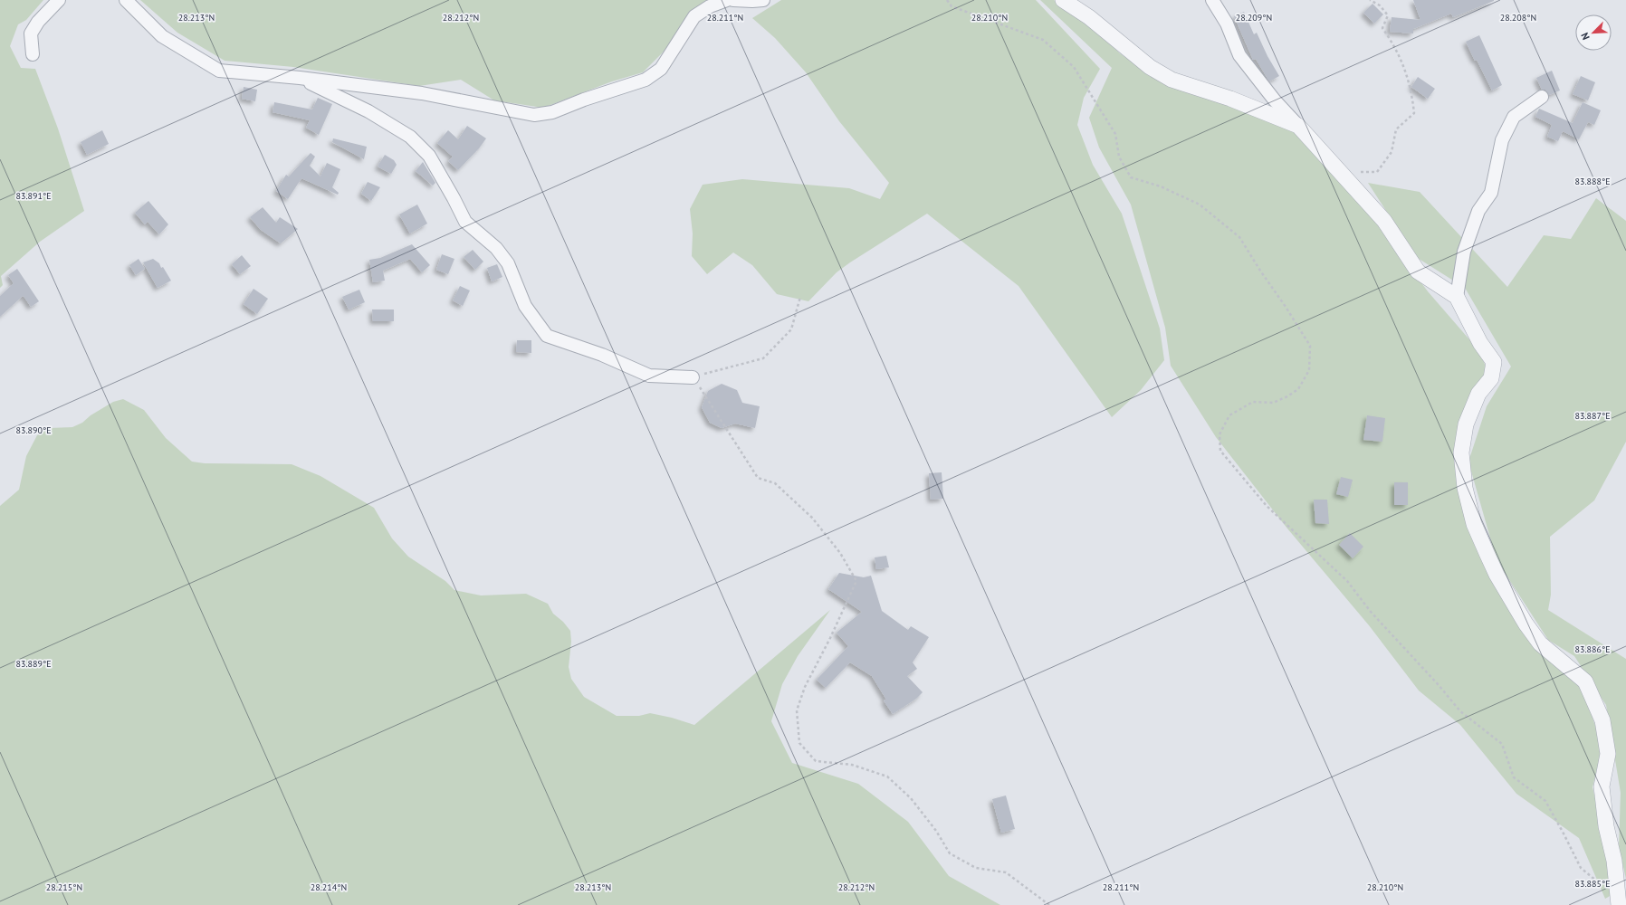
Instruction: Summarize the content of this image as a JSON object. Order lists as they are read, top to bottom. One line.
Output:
{"north":"bottom left","coordinates":["28.208°N","28.213°N","28.212°N","28.211°N","28.210°N","28.209°N","83.888°E","83.891°E","83.887°E","83.890°E","83.886°E","83.889°E","83.885°E","28.215°N","28.214°N"]}
